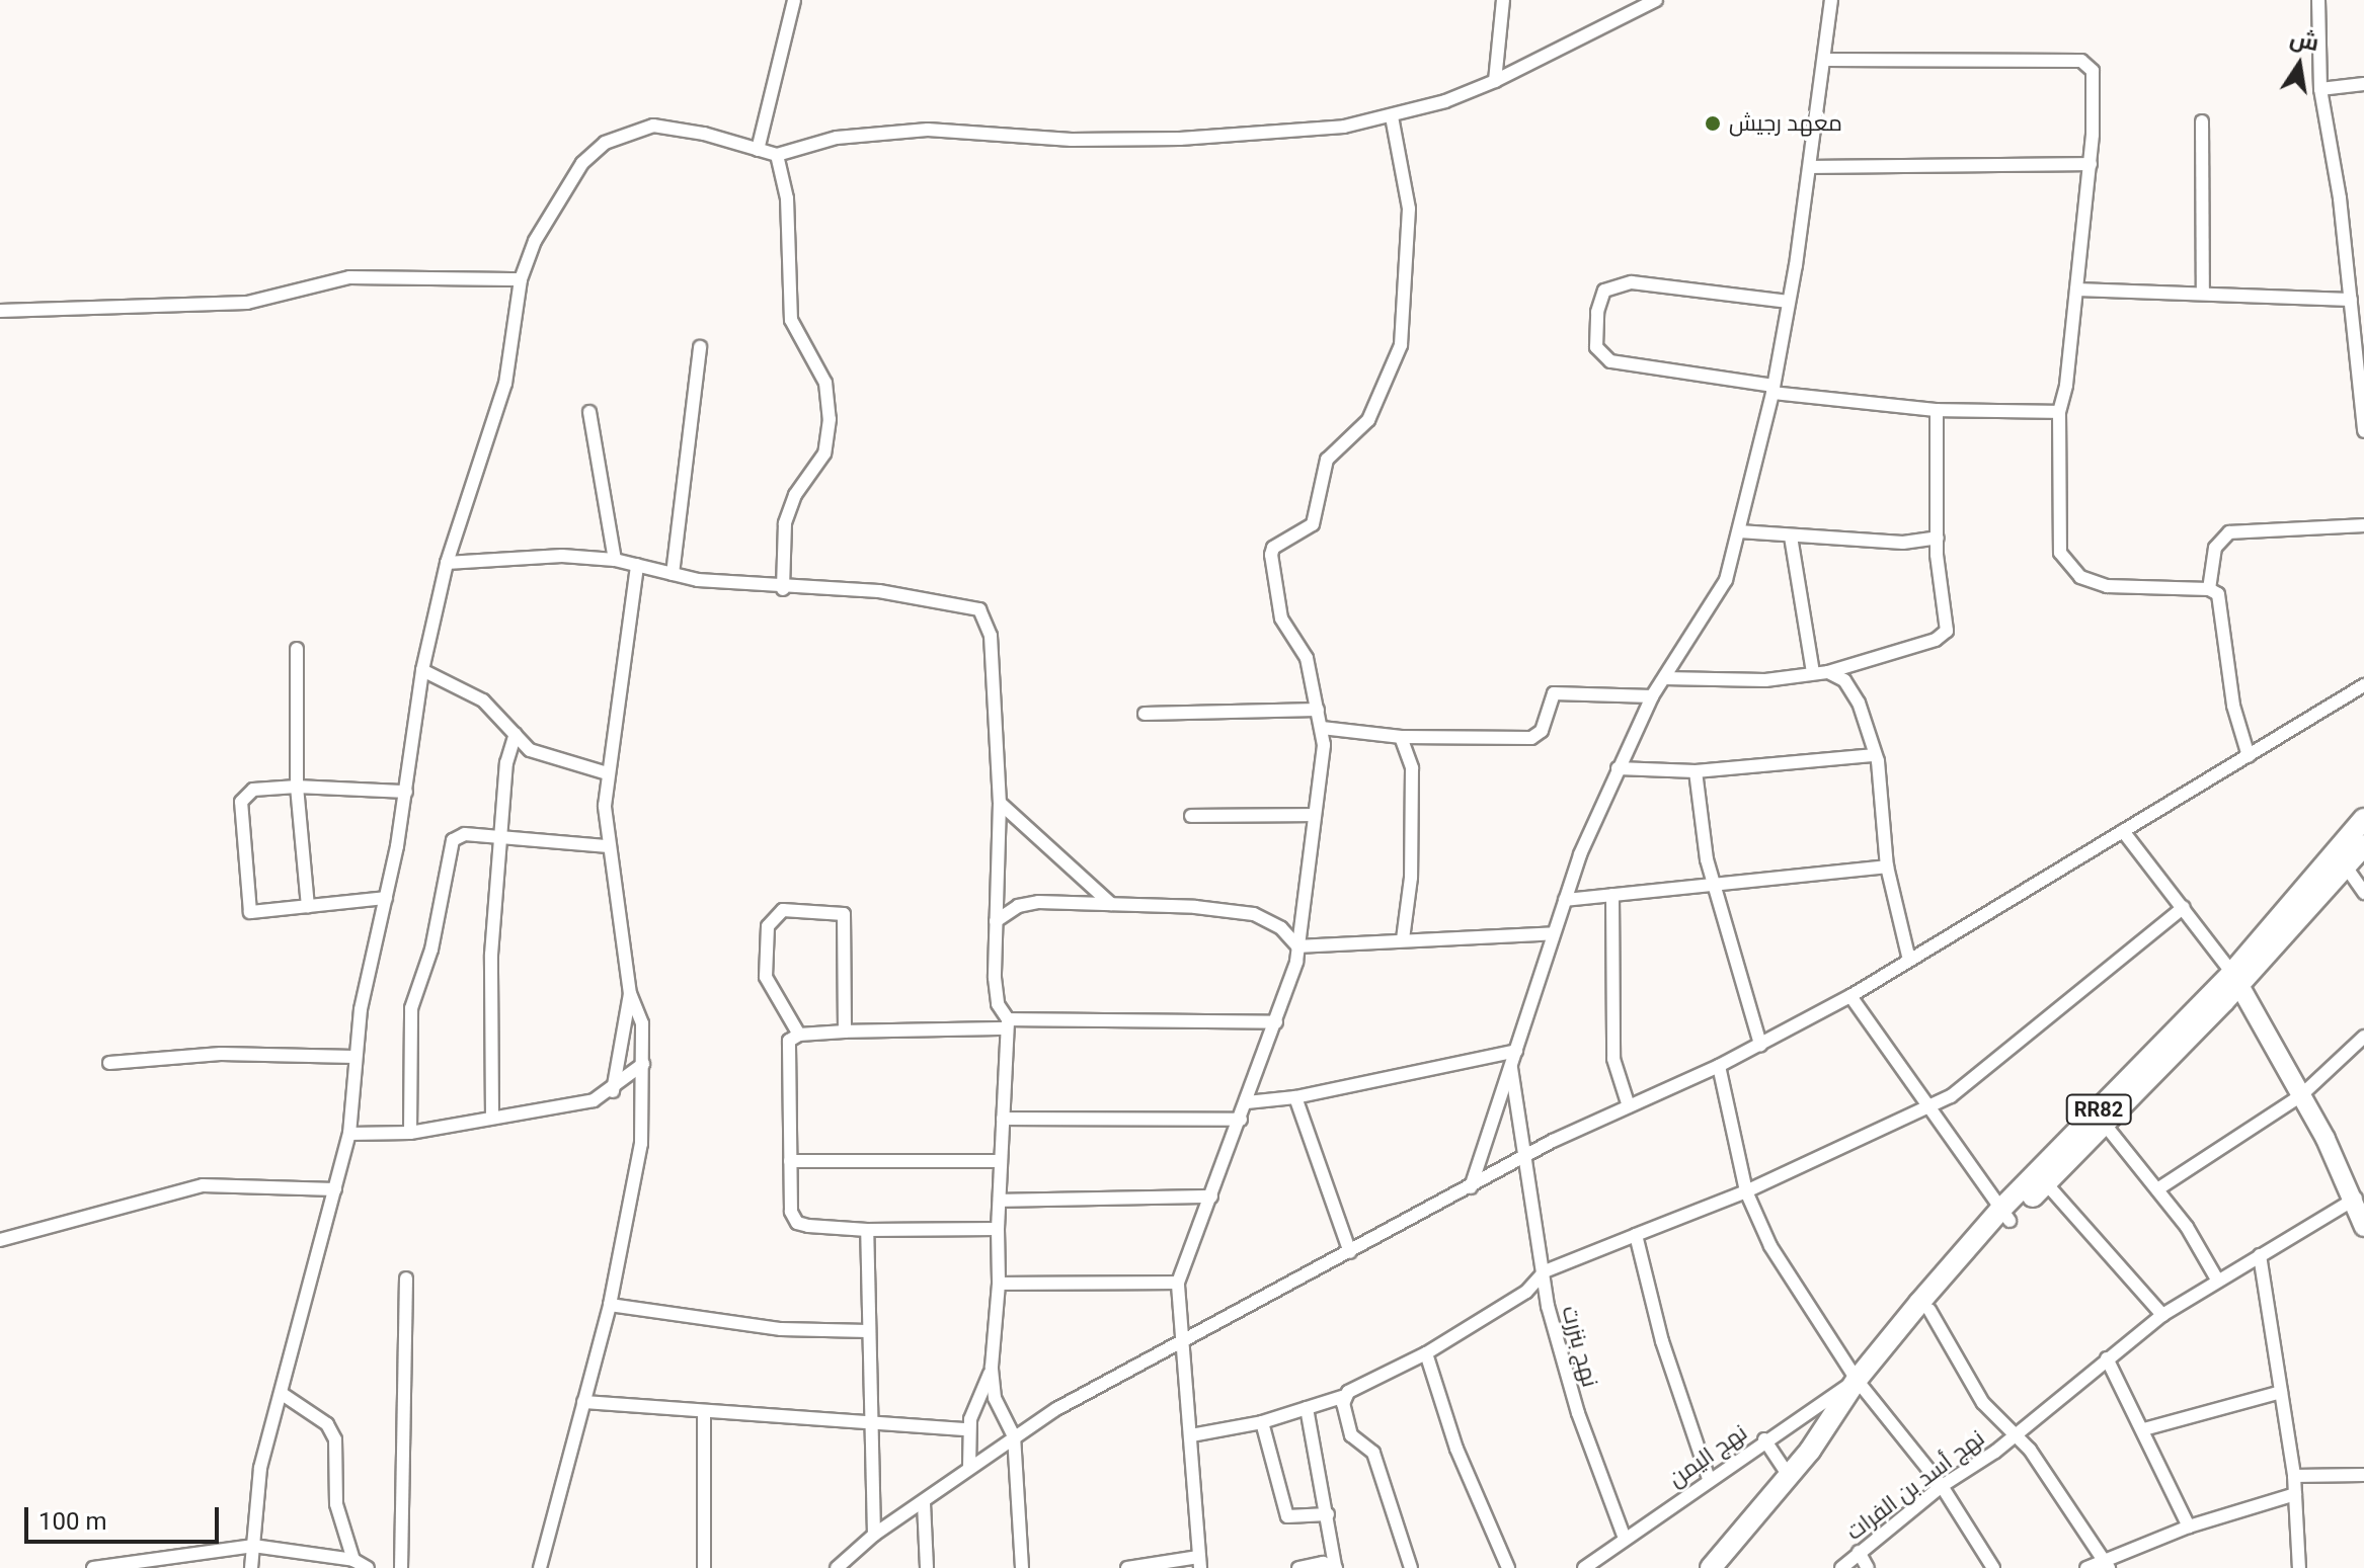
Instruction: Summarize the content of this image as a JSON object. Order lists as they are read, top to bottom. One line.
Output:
{"streets":{"main road":["RR82"],"street":["نهج بنزرت","نهج اليمن","نهج أسد بن الفرات"]},"crossings":[["RR82","نهج اليمن"],["نهج بنزرت","نهج اليمن"]],"places":["معهد رجيش"],"scale_bar":"100 m","north":"top"}
